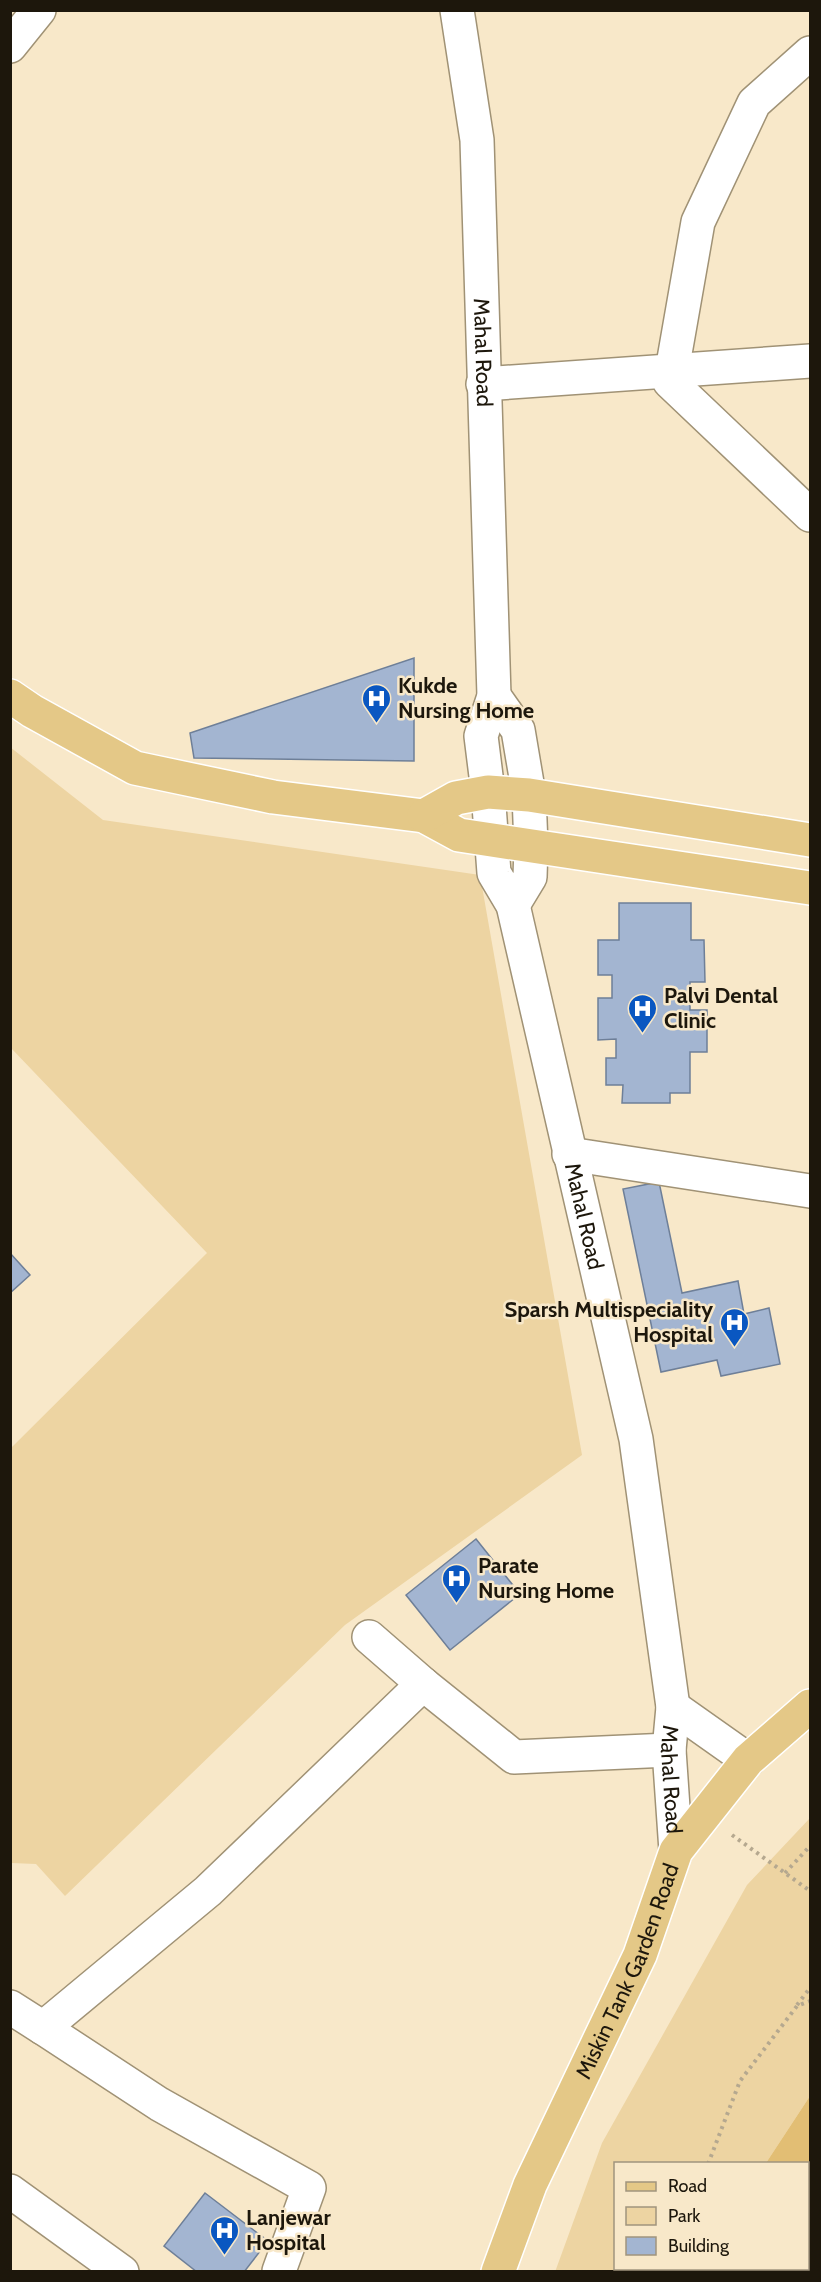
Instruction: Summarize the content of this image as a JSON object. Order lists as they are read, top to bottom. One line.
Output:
{"streets":{"main road":["Miskin Tank Garden Road"],"street":["Mahal Road"]},"crossings":[["Mahal Road","Miskin Tank Garden Road"]],"places":{"hospital":["Kukde Nursing Home","Palvi Dental Clinic","Sparsh Multispeciality Hospital","Parate Nursing Home","Lanjewar Hospital"]},"legend":["Road","Park","Building"]}
